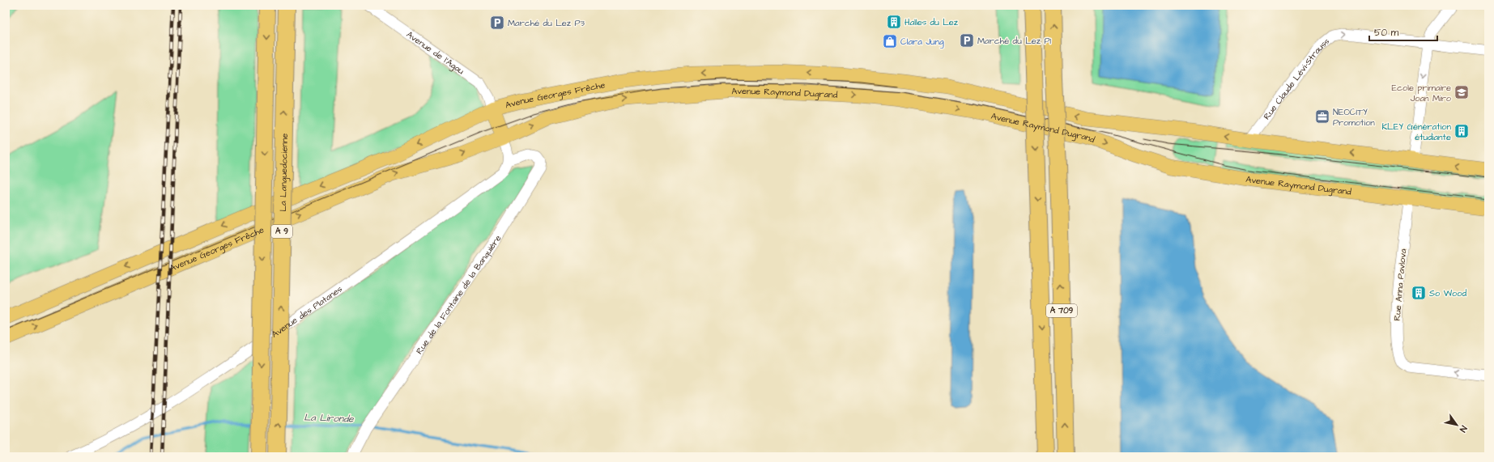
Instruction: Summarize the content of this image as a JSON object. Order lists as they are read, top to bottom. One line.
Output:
{"streets":{"highway":["La Languedocienne","A 9","A 709"],"main road":["Avenue Raymond Dugrand","Avenue Georges Frêche"],"street":["Avenue de l'Agau","Rue Claude Lévi-Strauss","Rue Anna Pavlova","Rue de la Fontaine de la Banquière","Avenue des Platanes"]},"crossings":[["Avenue de l'Agau","Avenue Georges Frêche"],["Rue Claude Lévi-Strauss","Avenue Raymond Dugrand"],["Avenue Raymond Dugrand","Avenue Georges Frêche"],["Avenue Raymond Dugrand","Rue Anna Pavlova"],["Rue de la Fontaine de la Banquière","Avenue des Platanes"]],"one_way":["Rue Claude Lévi-Strauss"],"water":["La Lironde"],"places":{"building":["Halles du Lez","KLEY Génération étudiante","So Wood"],"parking":["Marché du Lez P3","Marché du Lez P1"],"shop":["Clara Jung"],"school or university":["Ecole primaire Joan Miro"],"office":["NEOCITY Promotion"]},"scale_bar":"50 m","north":"bottom right"}
